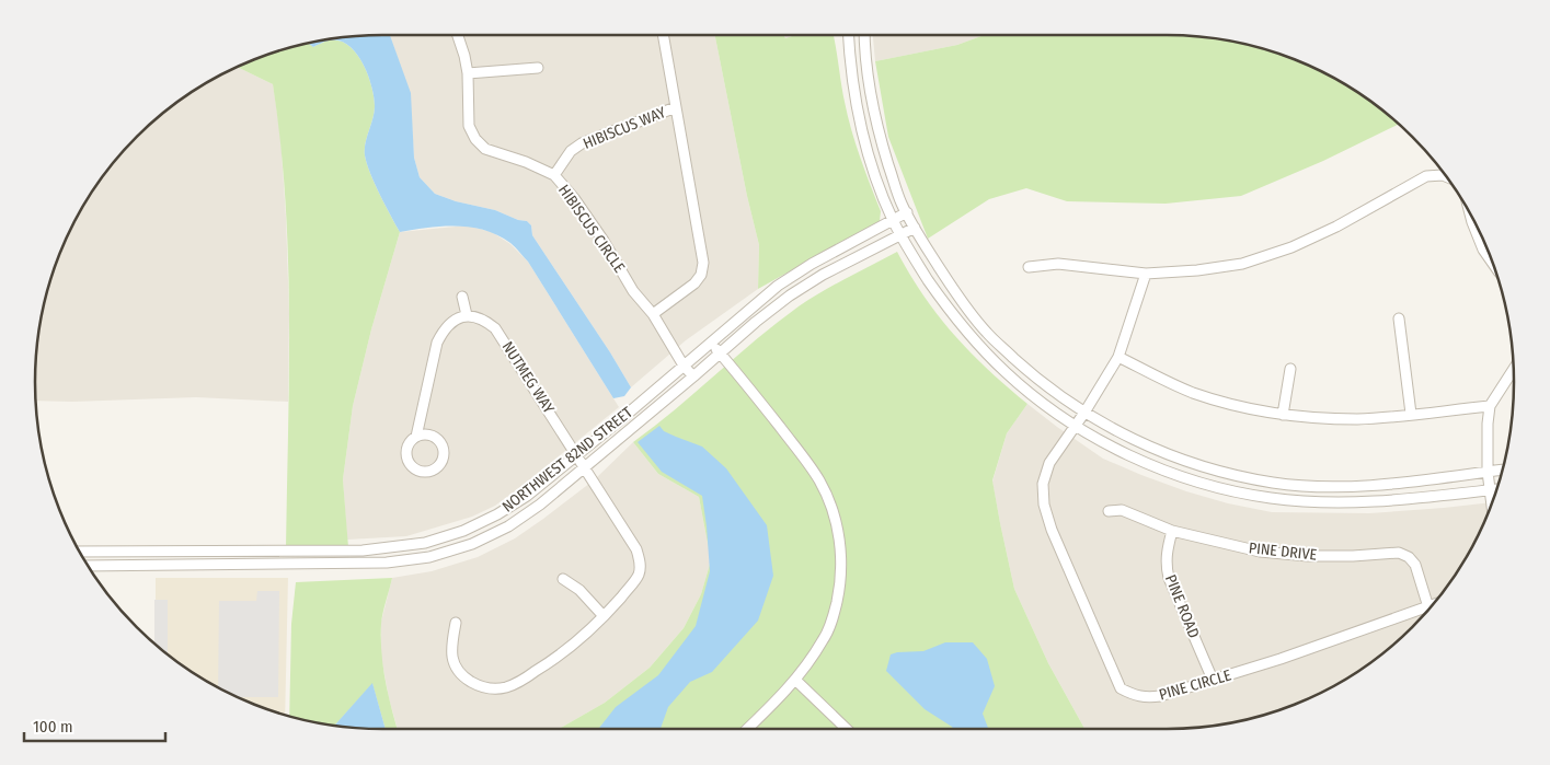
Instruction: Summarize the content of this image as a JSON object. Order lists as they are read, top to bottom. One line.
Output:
{"streets":{"street":["HIBISCUS WAY","HIBISCUS CIRCLE","NUTMEG WAY","NORTHWEST 82ND STREET","PINE DRIVE","PINE ROAD","PINE CIRCLE"]},"crossings":[["HIBISCUS WAY","HIBISCUS CIRCLE"],["HIBISCUS CIRCLE","NORTHWEST 82ND STREET"],["NUTMEG WAY","NORTHWEST 82ND STREET"],["PINE DRIVE","PINE ROAD"],["PINE DRIVE","PINE CIRCLE"],["PINE ROAD","PINE CIRCLE"]],"scale_bar":"100 m"}
